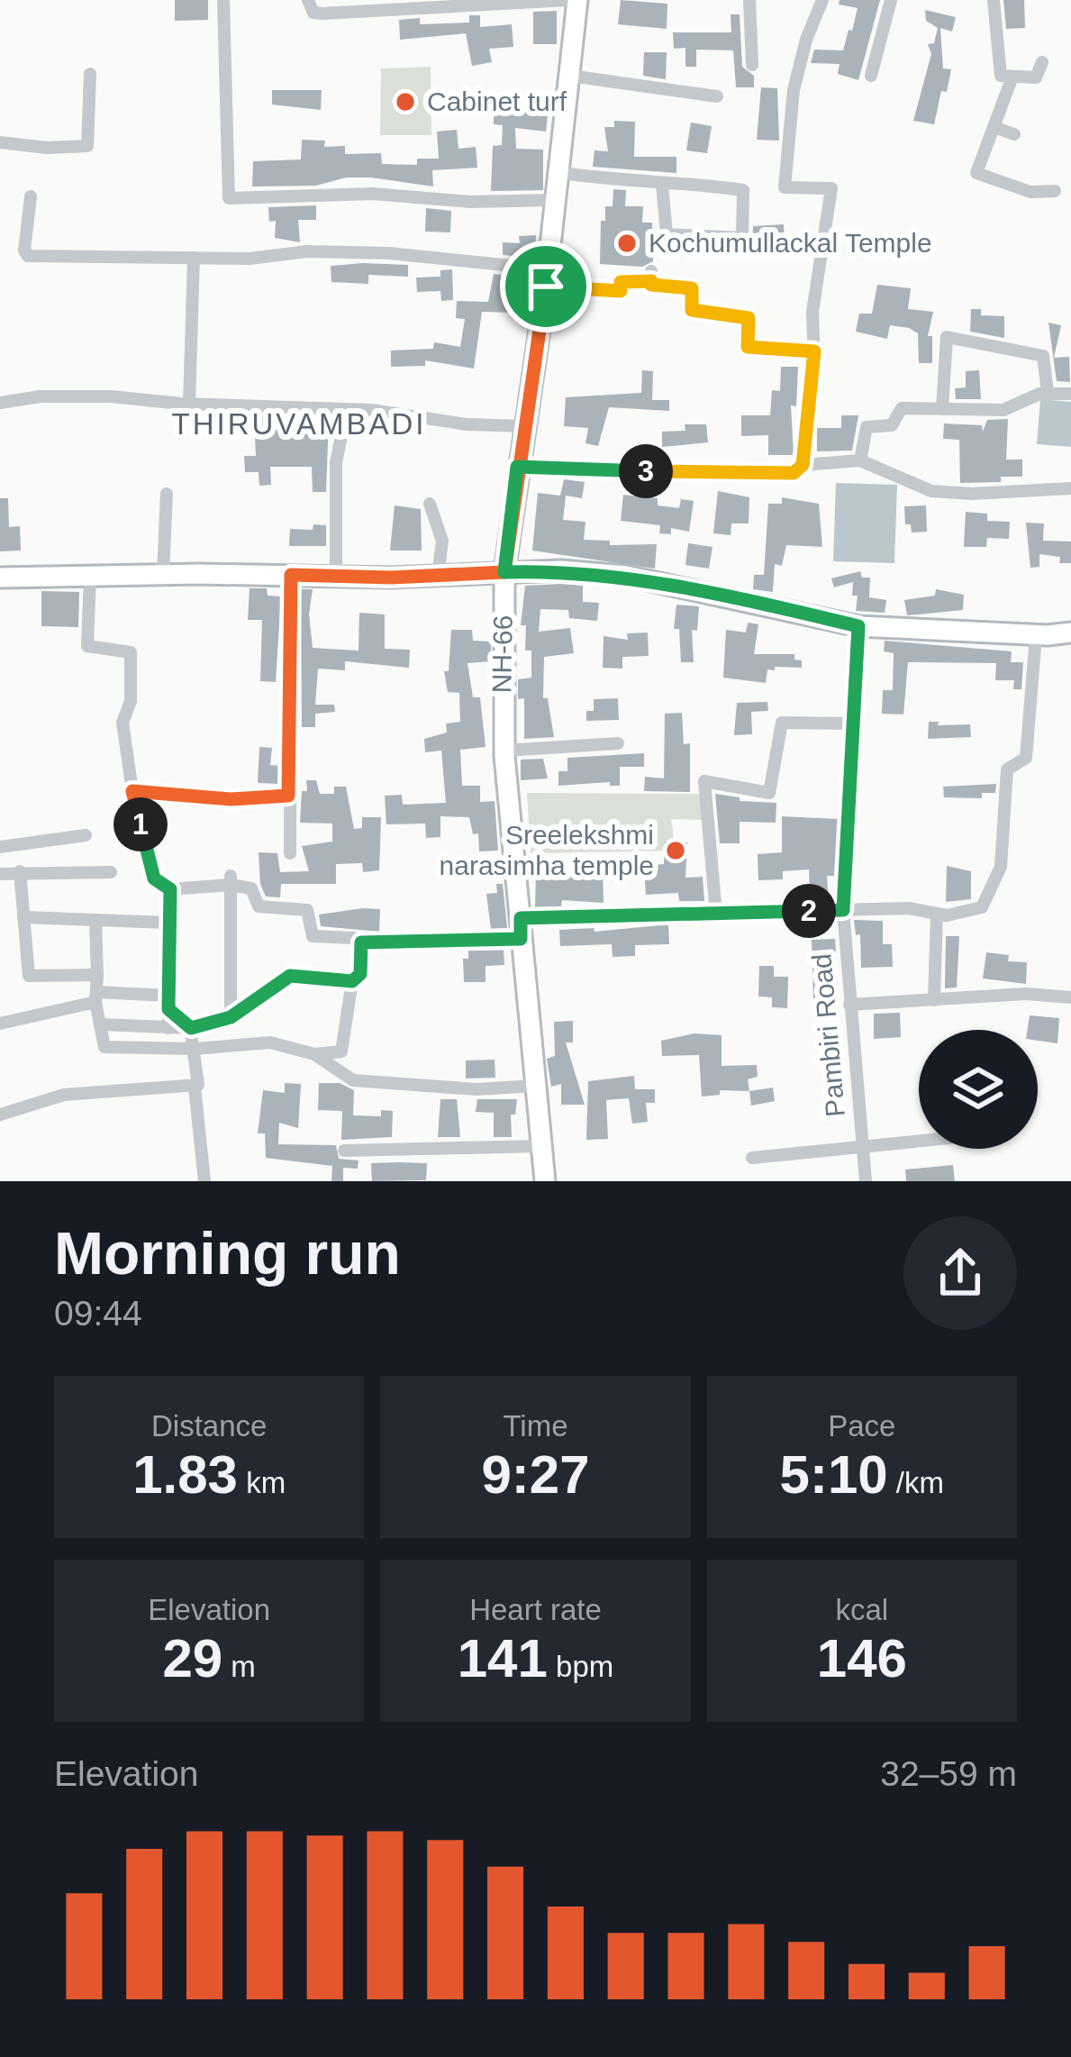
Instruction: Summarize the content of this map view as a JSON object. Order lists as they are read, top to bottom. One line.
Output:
{"streets":{"main road":["NH-66"],"street":["Pambiri Road"]},"districts":["THIRUVAMBADI"],"places":["Cabinet turf","Kochumullackal Temple","Sreelekshmi narasimha temple"],"page":{"pins":["3","1","2"],"heading":["Morning run","09:44"],"stats":[["Distance","1.83 km"],["Time","9:27"],["Pace","5:10 /km"],["Elevation","29 m"],["Heart rate","141 bpm"],["kcal","146"]],"chart":["Elevation","32–59 m"]}}
